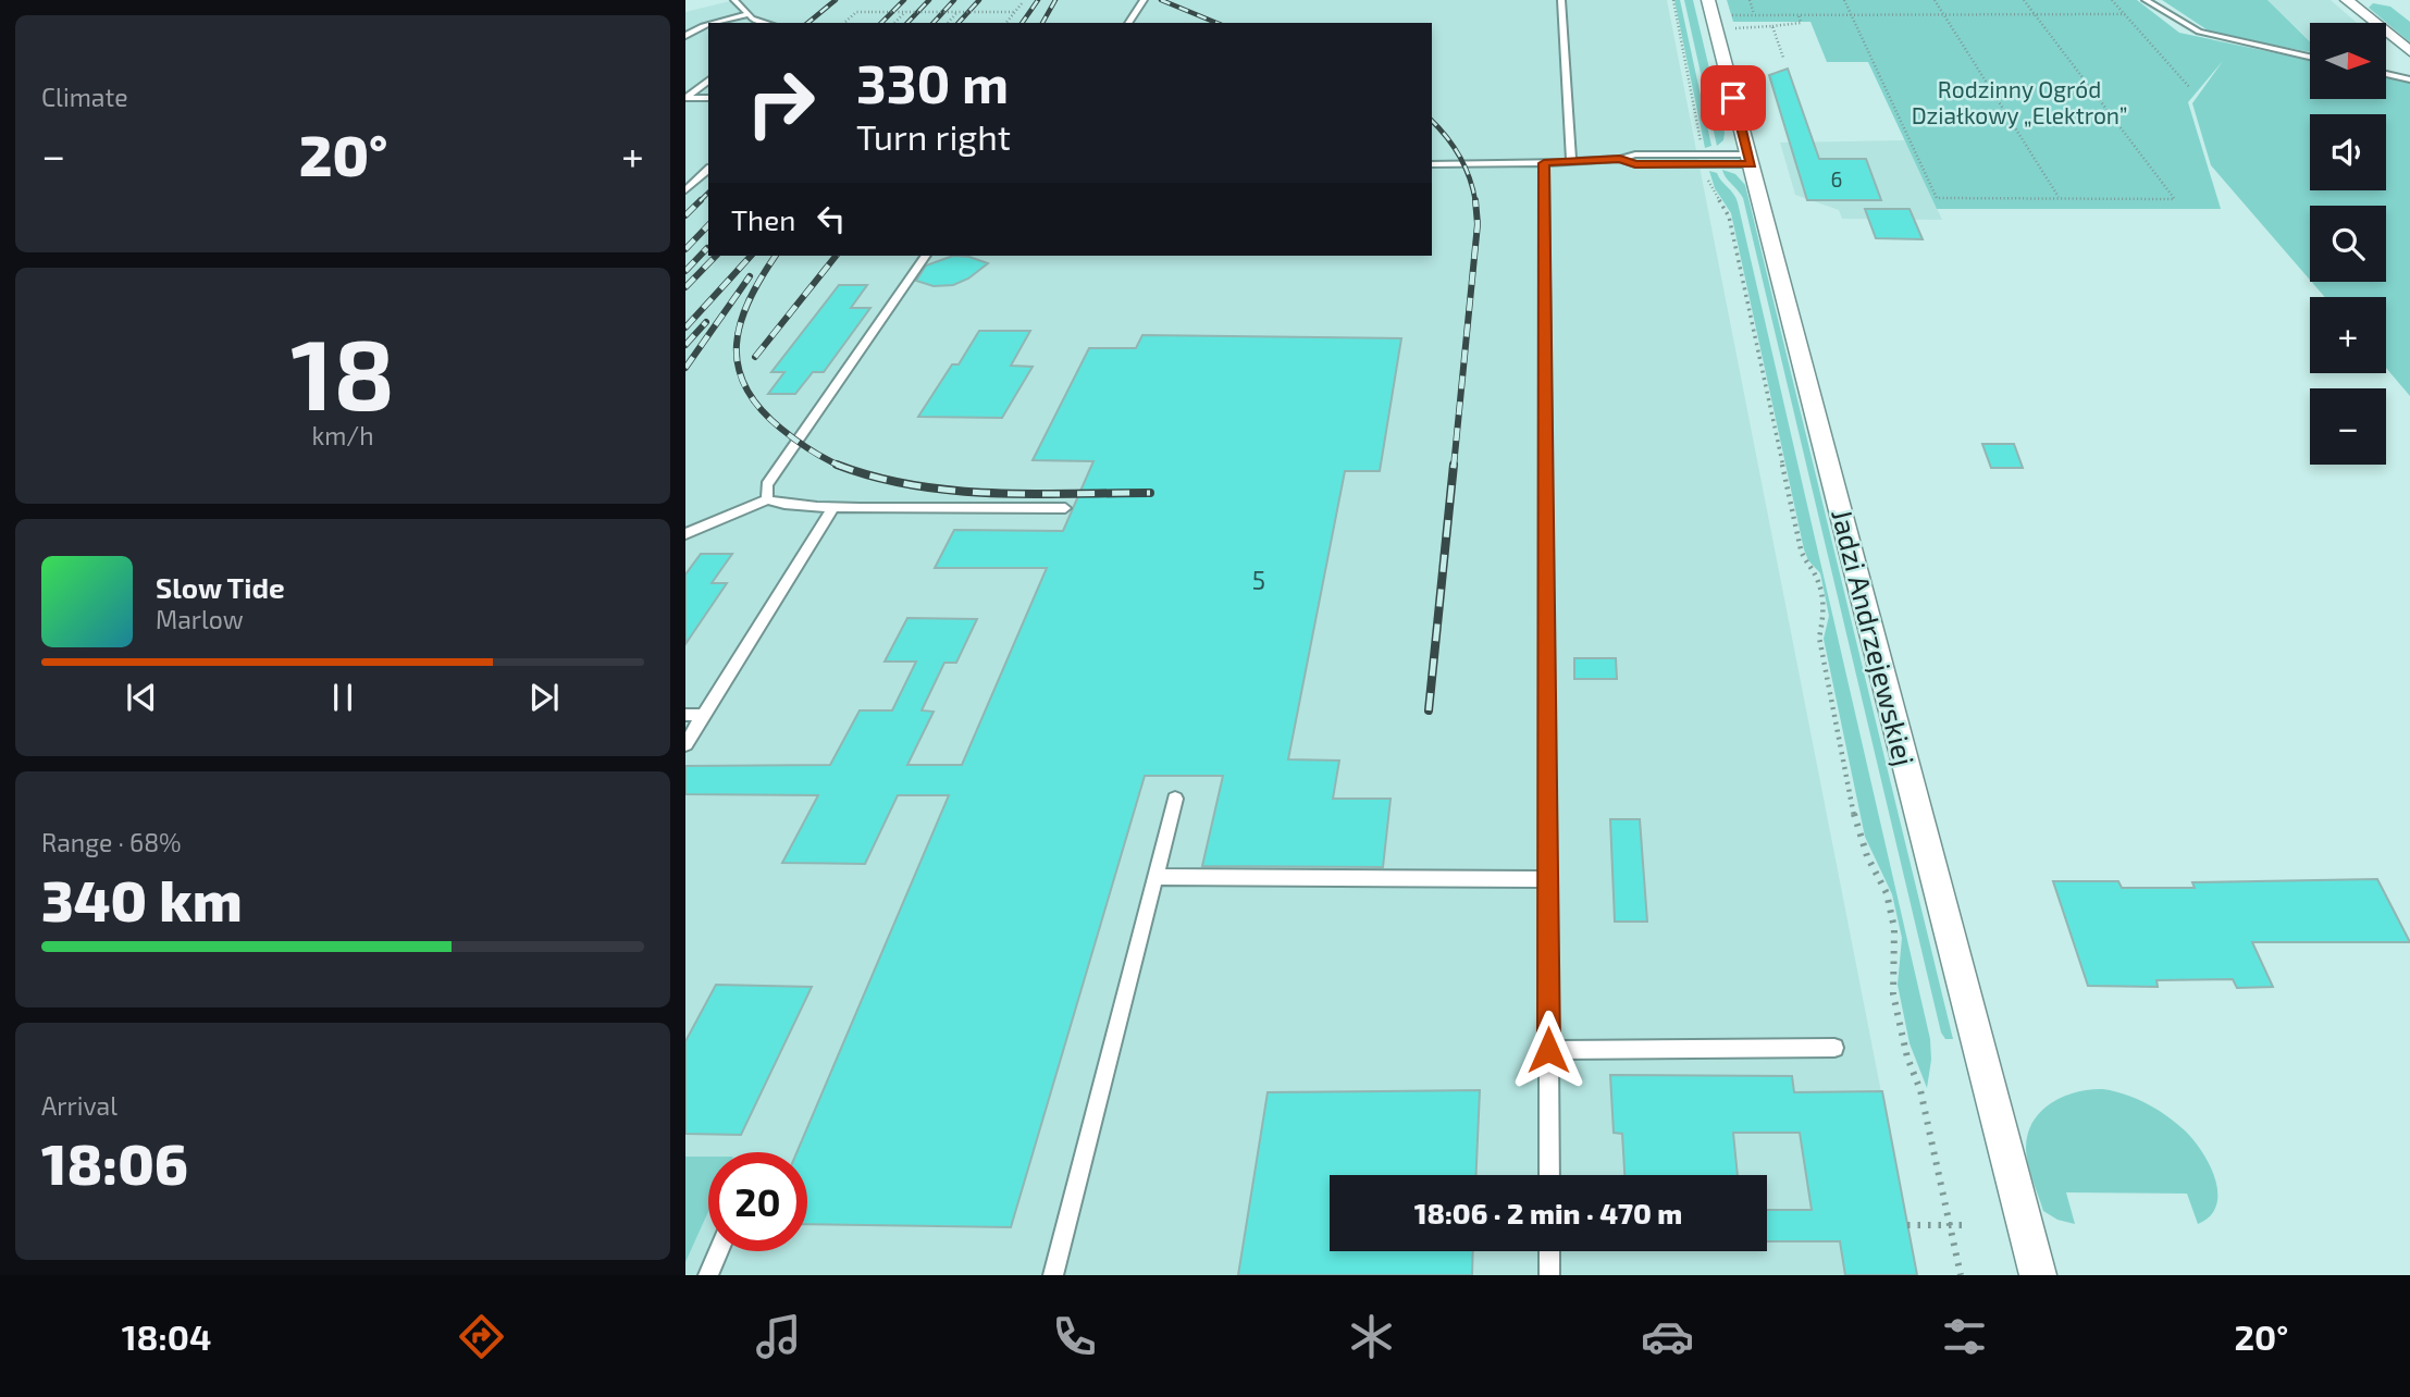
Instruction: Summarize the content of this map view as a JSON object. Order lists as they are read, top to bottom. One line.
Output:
{"streets":{"street":["Jadzi Andrzejewskiej"]},"parks":["Rodzinny Ogród Działkowy „Elektron”"],"house_numbers":["6","5"],"north":"right","page":{"tile":["Climate",["18","km/h"],["Range · 68%","340 km"],["Arrival","18:06"]],"map_buttons":["+","−"],"turn":["330 m","Turn right"],"heat":["−","20°","+"],"then":"Then","song":["Slow Tide","Marlow"],"limit":"20","trip":"18:06 · 2 min · 470 m","tabs":["18:04","20°"]}}
